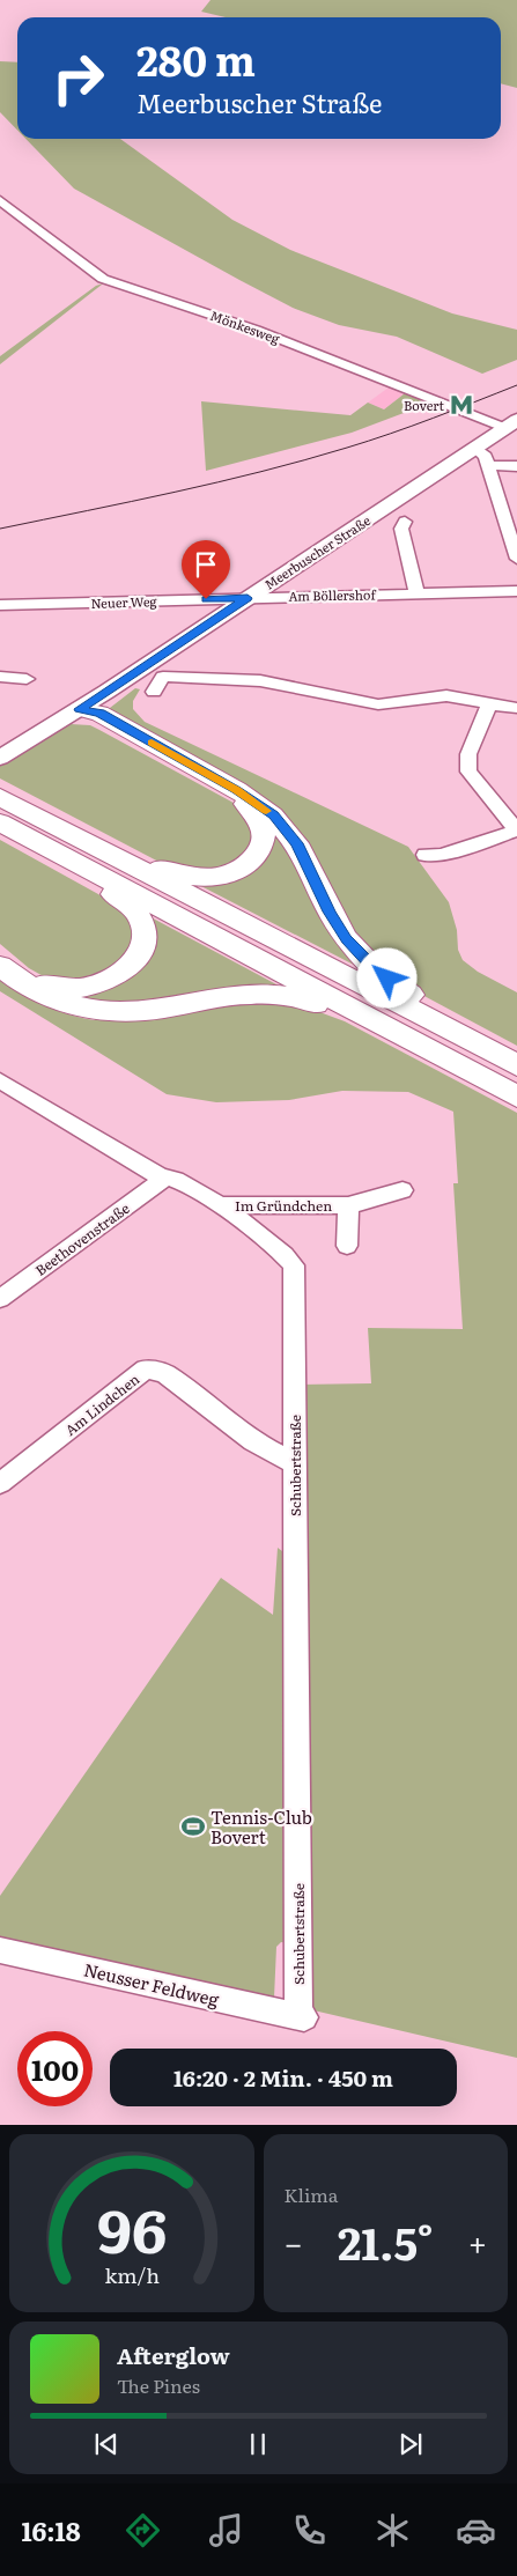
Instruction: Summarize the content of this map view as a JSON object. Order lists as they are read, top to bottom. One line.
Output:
{"streets":{"main road":["Meerbuscher Straße"],"street":["Mönkesweg","Am Böllershof","Neuer Weg","Im Gründchen","Beethovenstraße","Am Lindchen","Schubertstraße","Neusser Feldweg"]},"crossings":[["Mönkesweg","Meerbuscher Straße"],["Meerbuscher Straße","Am Böllershof"],["Meerbuscher Straße","Neuer Weg"],["Am Böllershof","Neuer Weg"],["Im Gründchen","Schubertstraße"],["Beethovenstraße","Schubertstraße"],["Am Lindchen","Schubertstraße"],["Schubertstraße","Neusser Feldweg"]],"places":{"metro station":["Bovert"],"sports":["Tennis-Club Bovert"]},"page":{"turn":["280 m","Meerbuscher Straße"],"limit":"100","trip":"16:20 · 2 Min. · 450 m","tile":"Klima","heat":["−","21.5°","+"],"song":["Afterglow","The Pines"],"tabs":"16:18","gauge":["96","km/h"]}}
